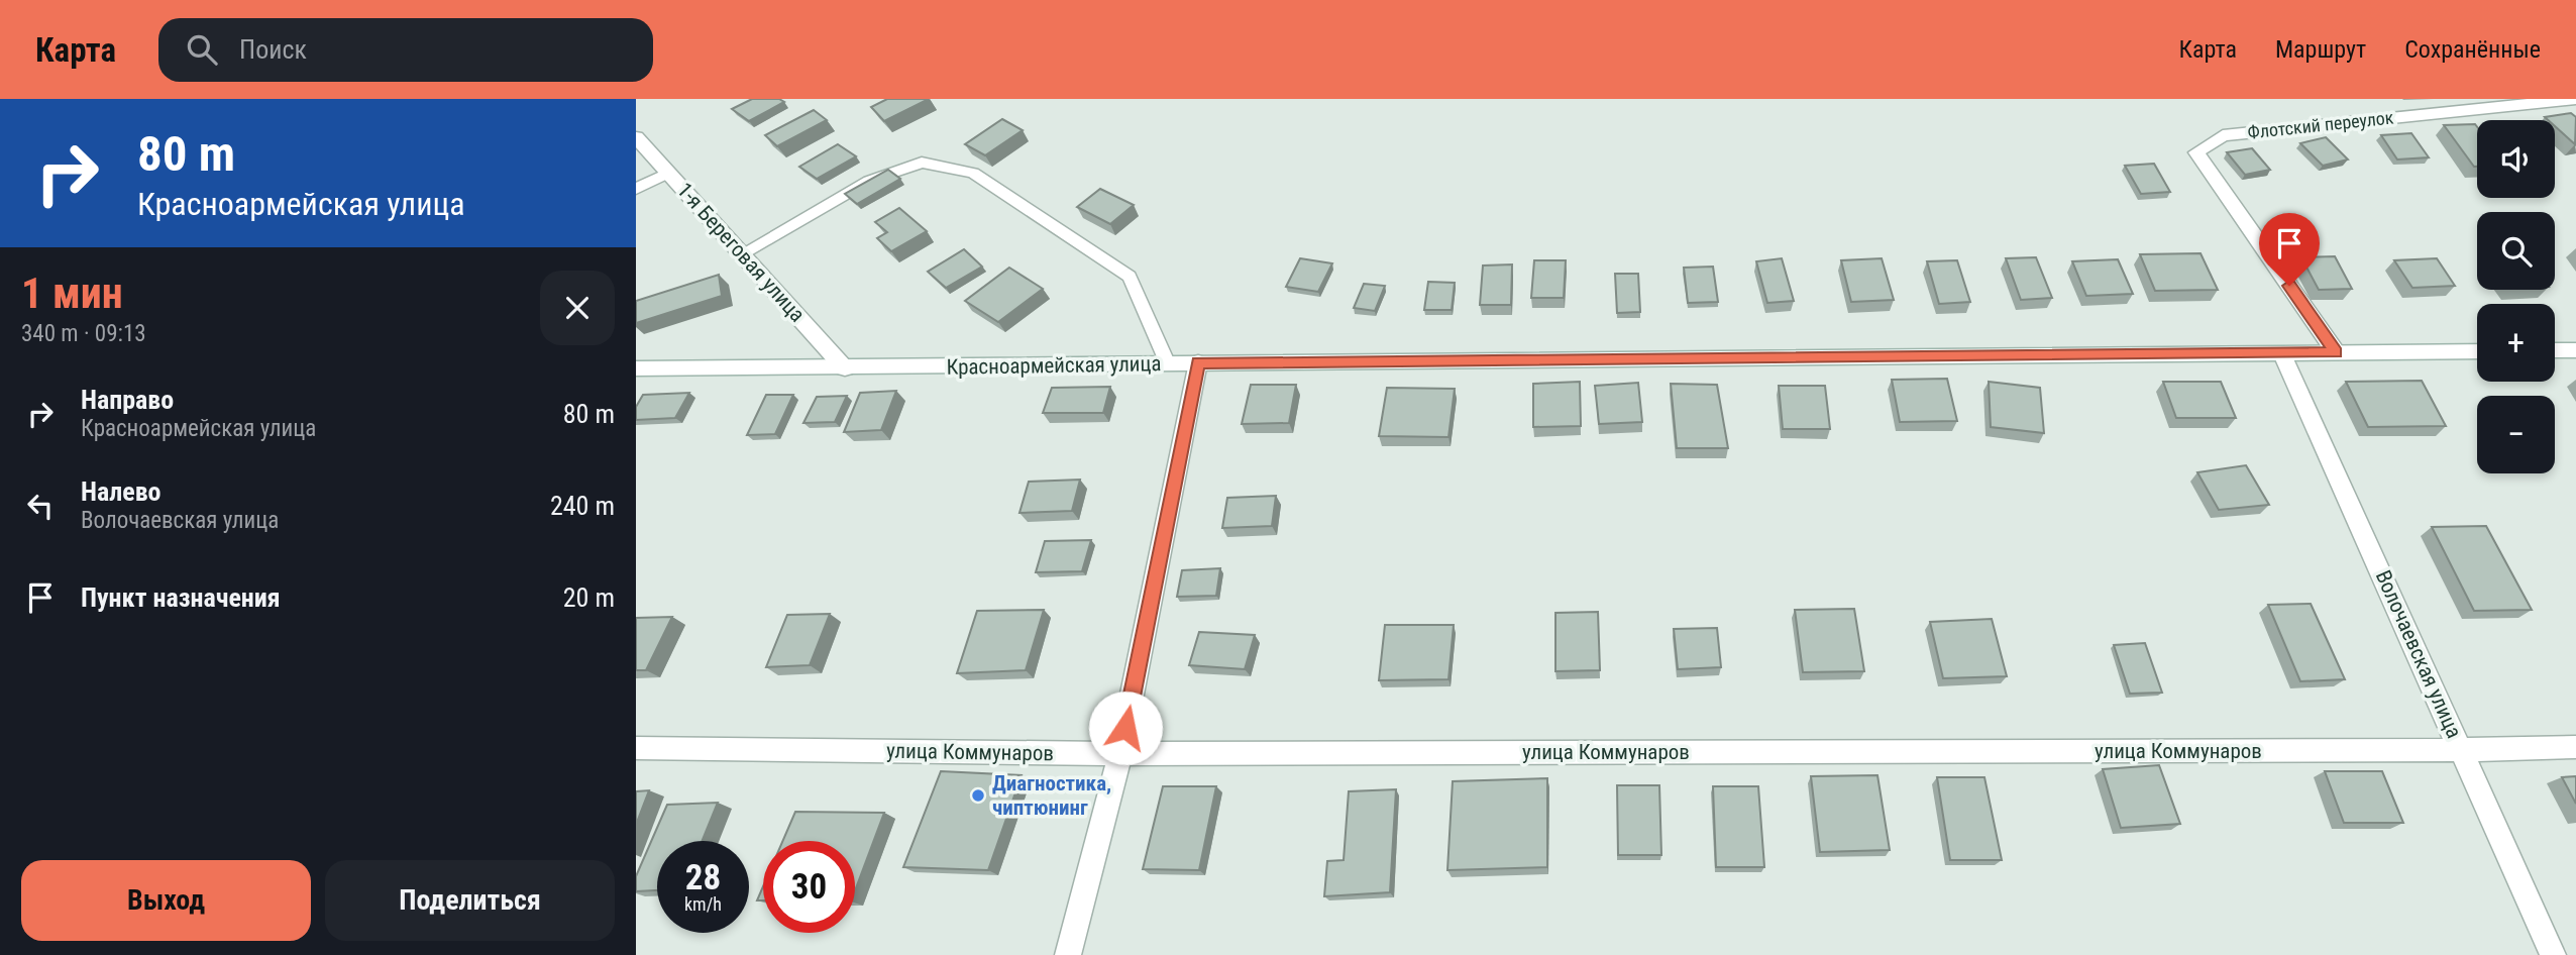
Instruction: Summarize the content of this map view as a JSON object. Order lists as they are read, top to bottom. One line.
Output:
{"streets":{"street":["Флотский переулок","1-я Береговая улица","Красноармейская улица","Волочаевская улица","улица Коммунаров"]},"crossings":[["Флотский переулок","Красноармейская улица"],["1-я Береговая улица","Красноармейская улица"],["Красноармейская улица","Волочаевская улица"],["Волочаевская улица","улица Коммунаров"]],"places":["Диагностика, чиптюнинг"],"page":{"header":"Карта","search":"Поиск","nav":["Карта","Маршрут","Сохранённые"],"turn":["80 m","Красноармейская улица"],"map_buttons":["+","−"],"heading":["1 мин","340 m · 09:13"],"list":[{"name":"Направо","note":"Красноармейская улица","value":"80 m"},{"name":"Налево","note":"Волочаевская улица","value":"240 m"},{"name":"Пункт назначения","value":"20 m"}],"speed":"28 km/h","limit":"30","buttons":["Выход","Поделиться"]}}
